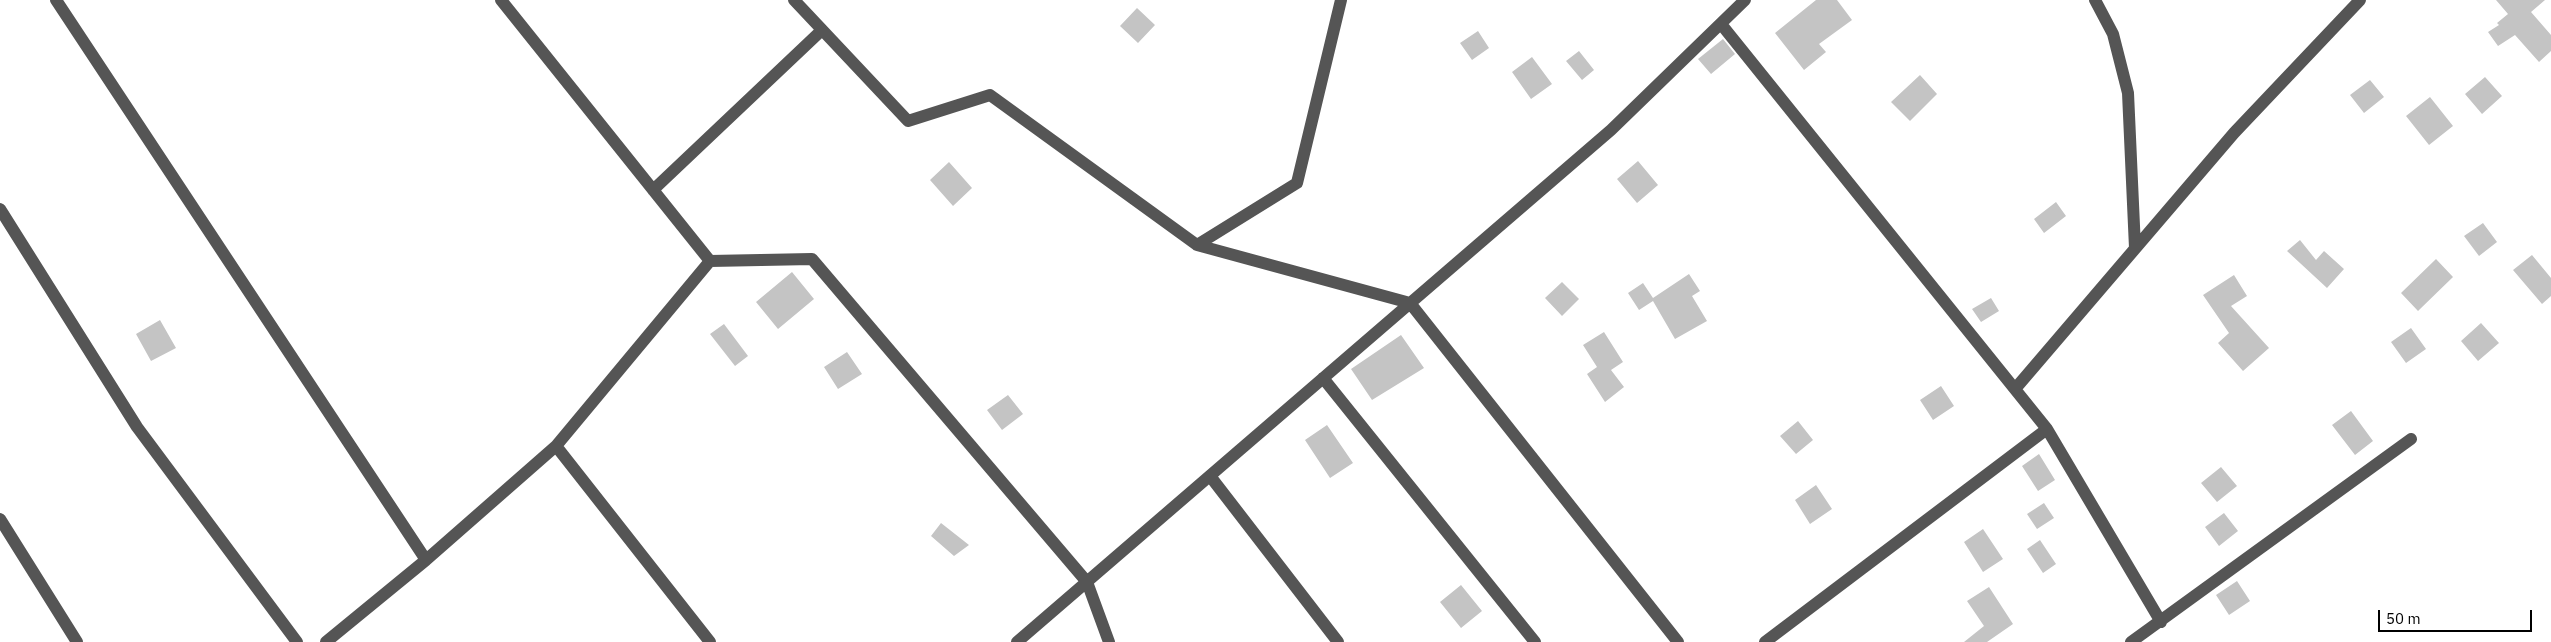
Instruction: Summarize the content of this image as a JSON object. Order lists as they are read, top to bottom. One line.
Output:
{"scale_bar":"50 m"}
